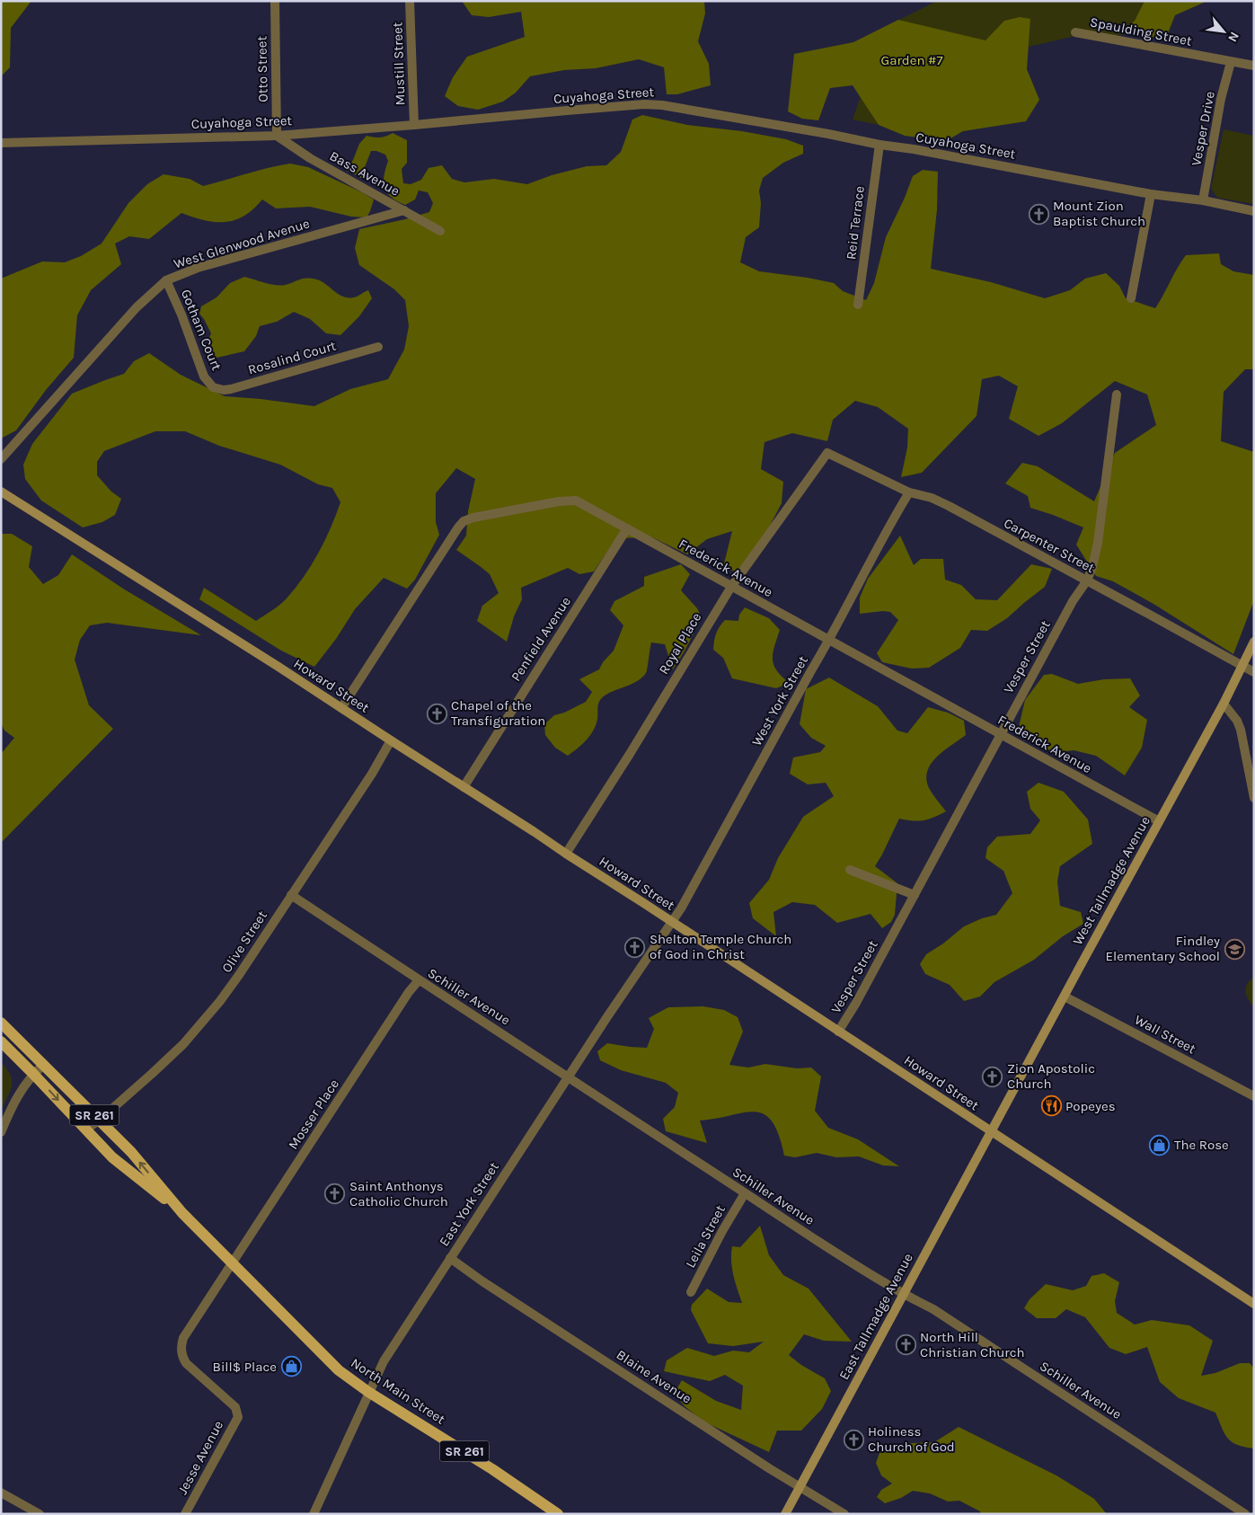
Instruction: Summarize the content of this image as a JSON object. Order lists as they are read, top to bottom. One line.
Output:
{"streets":{"main road":["Howard Street","West Tallmadge Avenue","SR 261","East Tallmadge Avenue","North Main Street"],"street":["Spaulding Street","Mustill Street","Otto Street","Cuyahoga Street","Vesper Drive","Bass Avenue","Reid Terrace","West Glenwood Avenue","Gotham Court","Rosalind Court","Carpenter Street","Frederick Avenue","Penfield Avenue","Royal Place","Vesper Street","West York Street","Olive Street","Schiller Avenue","Wall Street","Mosser Place","East York Street","Leila Street","Blaine Avenue","Jesse Avenue"]},"crossings":[["Spaulding Street","Vesper Drive"],["Mustill Street","Cuyahoga Street"],["Otto Street","Cuyahoga Street"],["Otto Street","Bass Avenue"],["Cuyahoga Street","Vesper Drive"],["Cuyahoga Street","Bass Avenue"],["Cuyahoga Street","Reid Terrace"],["Bass Avenue","West Glenwood Avenue"],["West Glenwood Avenue","Gotham Court"],["Gotham Court","Rosalind Court"],["Carpenter Street","Royal Place"],["Carpenter Street","Vesper Street"],["Carpenter Street","West York Street"],["Carpenter Street","West Tallmadge Avenue"],["Frederick Avenue","Penfield Avenue"],["Frederick Avenue","Royal Place"],["Frederick Avenue","Vesper Street"],["Frederick Avenue","Howard Street"],["Frederick Avenue","West York Street"],["Frederick Avenue","West Tallmadge Avenue"],["Penfield Avenue","Howard Street"],["Royal Place","Howard Street"],["Vesper Street","Howard Street"],["Howard Street","West York Street"],["Howard Street","West Tallmadge Avenue"],["Howard Street","Olive Street"],["Howard Street","East York Street"],["Howard Street","East Tallmadge Avenue"],["West York Street","East York Street"],["West Tallmadge Avenue","Wall Street"],["West Tallmadge Avenue","East Tallmadge Avenue"],["Olive Street","Schiller Avenue"],["Olive Street","North Main Street"],["Schiller Avenue","Mosser Place"],["Schiller Avenue","East York Street"],["Schiller Avenue","Leila Street"],["Schiller Avenue","East Tallmadge Avenue"],["Mosser Place","North Main Street"],["Mosser Place","Jesse Avenue"],["East York Street","Blaine Avenue"],["East York Street","North Main Street"],["East Tallmadge Avenue","Blaine Avenue"],["North Main Street","Jesse Avenue"]],"parks":["Garden #7"],"places":{"church":["Mount Zion Baptist Church","Chapel of the Transfiguration","Shelton Temple Church of God in Christ","Zion Apostolic Church","Saint Anthonys Catholic Church","North Hill Christian Church","Holiness Church of God"],"school or university":["Findley Elementary School"],"restaurant":["Popeyes"],"shop":["The Rose","Bill$ Place"]},"north":"bottom right"}
